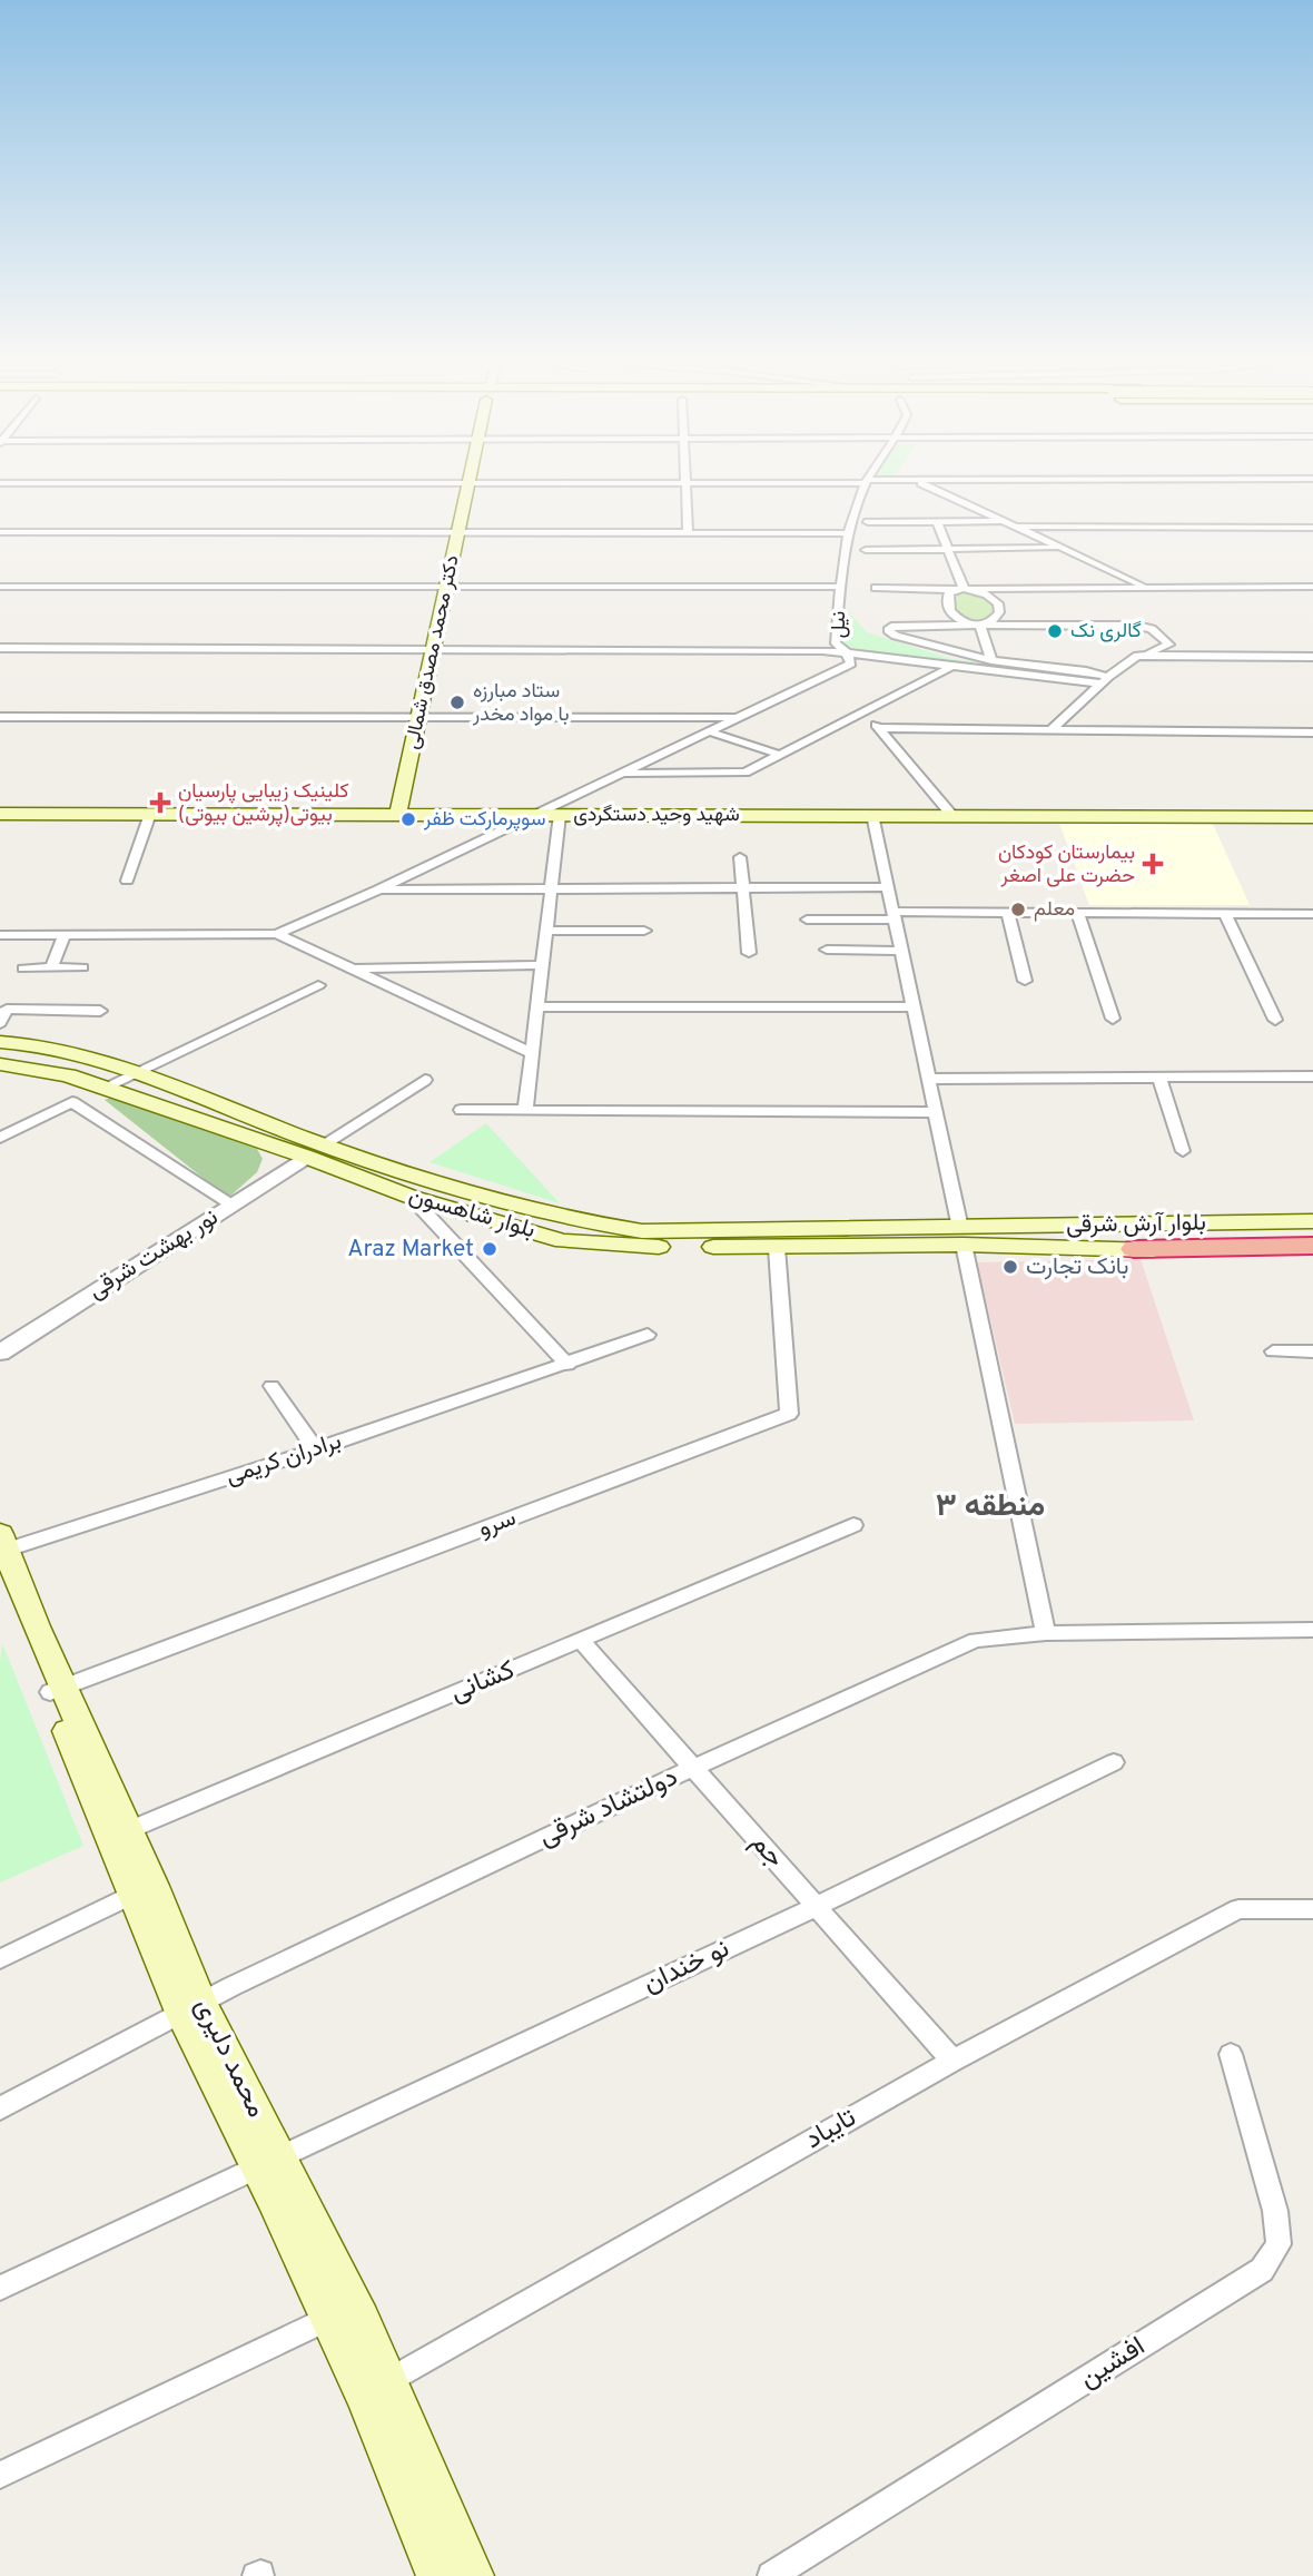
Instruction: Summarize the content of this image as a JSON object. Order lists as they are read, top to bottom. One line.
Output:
{"streets":{"main road":["دکتر محمد مصدق شمالی","شهید وحید دستگردی","بلوار شاهسون","بلوار آرش شرقی","محمد دلیری"],"street":["نیل","نور بهشت شرقی","برادران کریمی","سرو","کشانی","دولتشاد شرقی","جم","نو خندان","تایباد","افشین"]},"crossings":[["دکتر محمد مصدق شمالی","شهید وحید دستگردی"],["بلوار شاهسون","بلوار آرش شرقی"],["بلوار شاهسون","نور بهشت شرقی"],["بلوار شاهسون","سرو"],["برادران کریمی","محمد دلیری"],["سرو","محمد دلیری"],["کشانی","جم"],["کشانی","محمد دلیری"],["دولتشاد شرقی","جم"],["دولتشاد شرقی","محمد دلیری"],["جم","نو خندان"],["جم","تایباد"],["نو خندان","محمد دلیری"],["محمد دلیری","تایباد"]],"districts":["منطقه ۳"],"places":{"other":["گالری نک","ستاد مبارزه با مواد مخدر","سوپرمارکت ظفر","معلم","Araz Market","بانک تجارت"],"health":["کلینیک زیبایی پارسیان بیوتی(پرشین بیوتی)","بیمارستان کودکان حضرت علی اصغر"]}}
